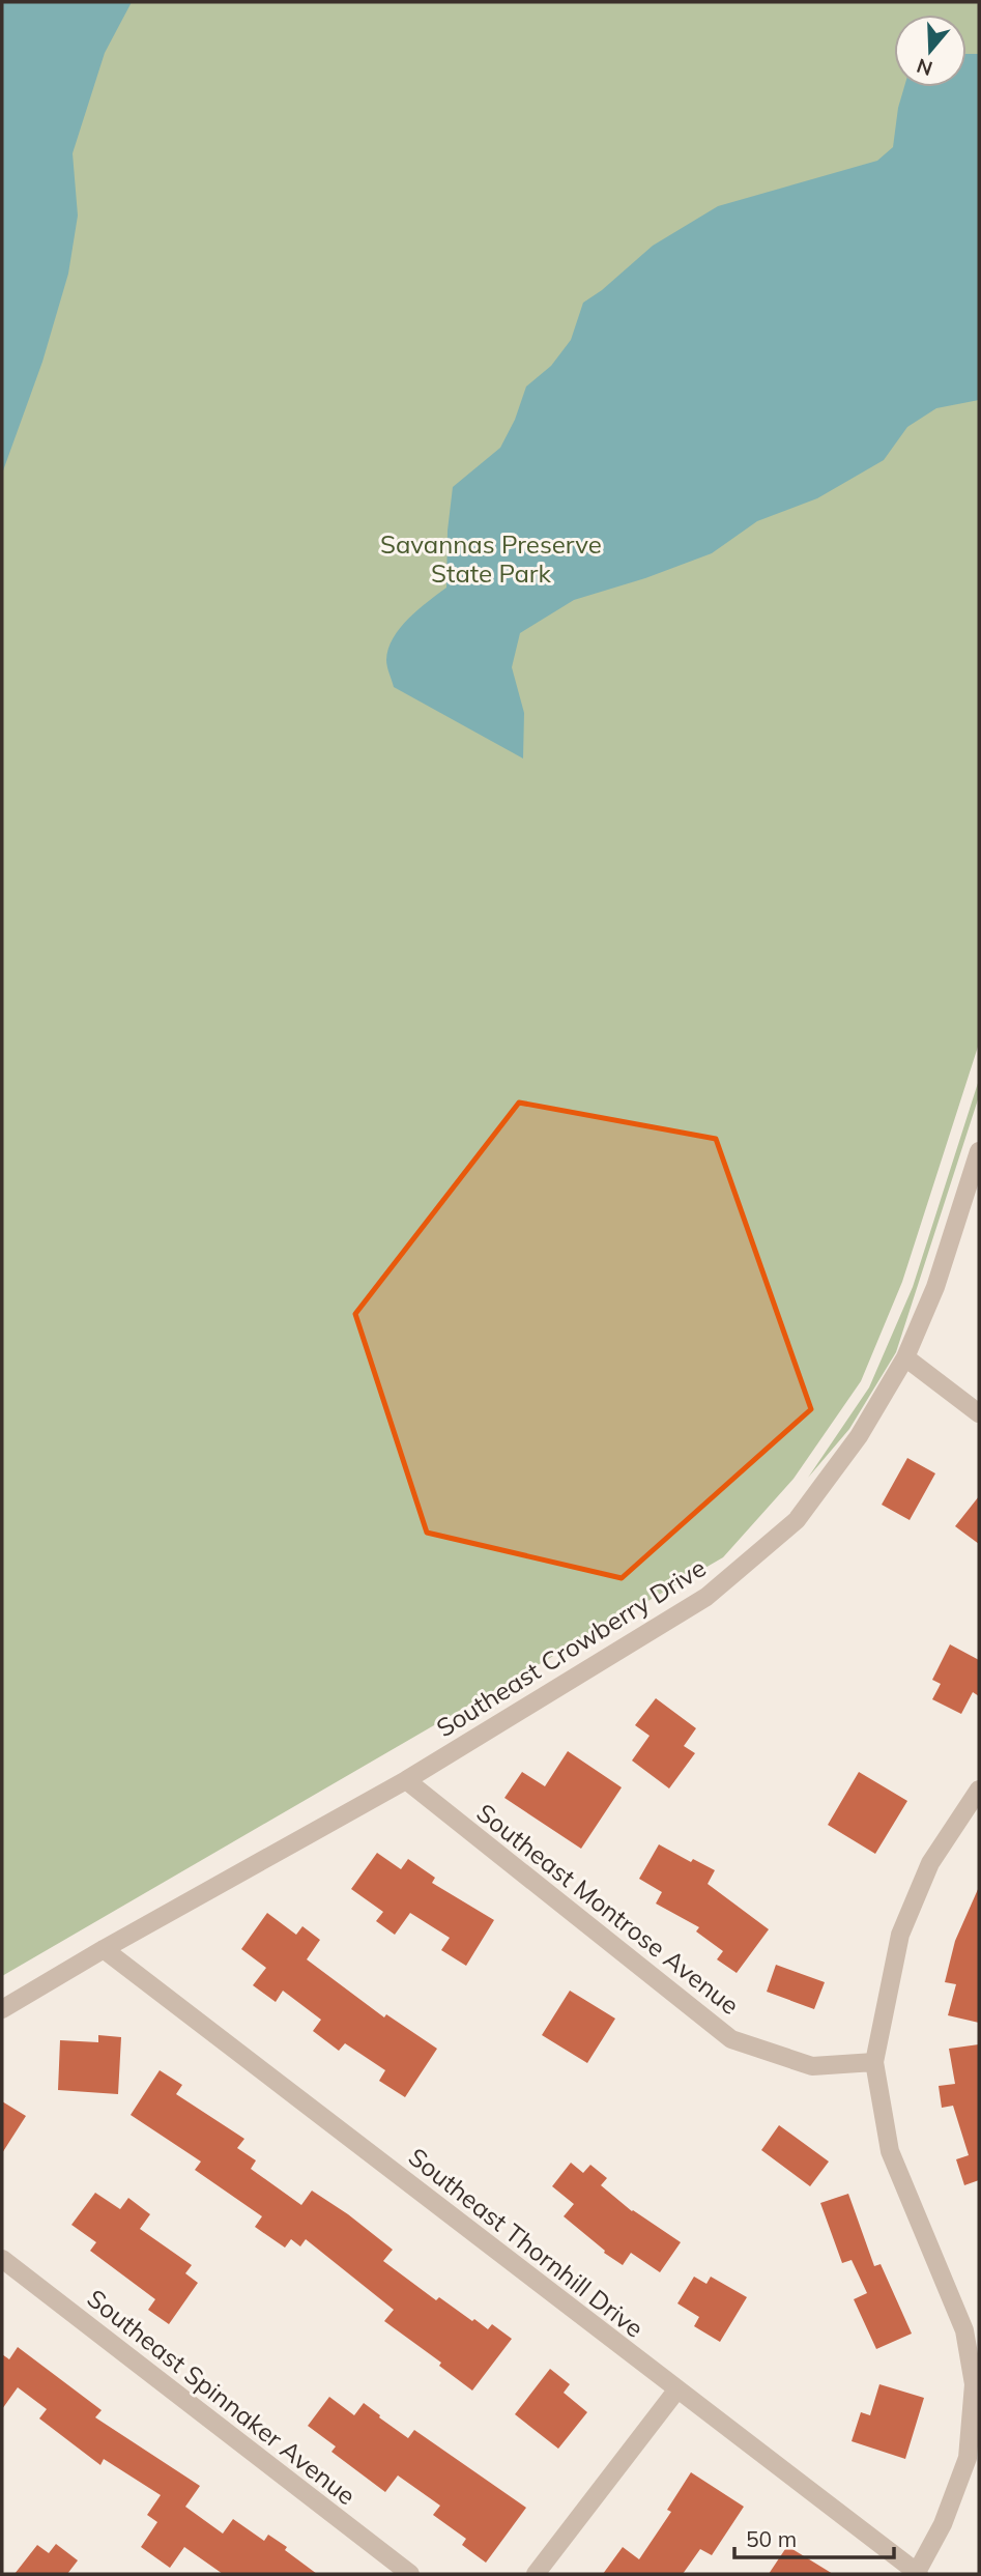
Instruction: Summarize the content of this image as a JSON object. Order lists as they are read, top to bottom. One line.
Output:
{"streets":{"street":["Southeast Crowberry Drive","Southeast Montrose Avenue","Southeast Thornhill Drive","Southeast Spinnaker Avenue"]},"crossings":[["Southeast Crowberry Drive","Southeast Montrose Avenue"],["Southeast Crowberry Drive","Southeast Thornhill Drive"]],"parks":["Savannas Preserve State Park"],"scale_bar":"50 m","north":"bottom"}
